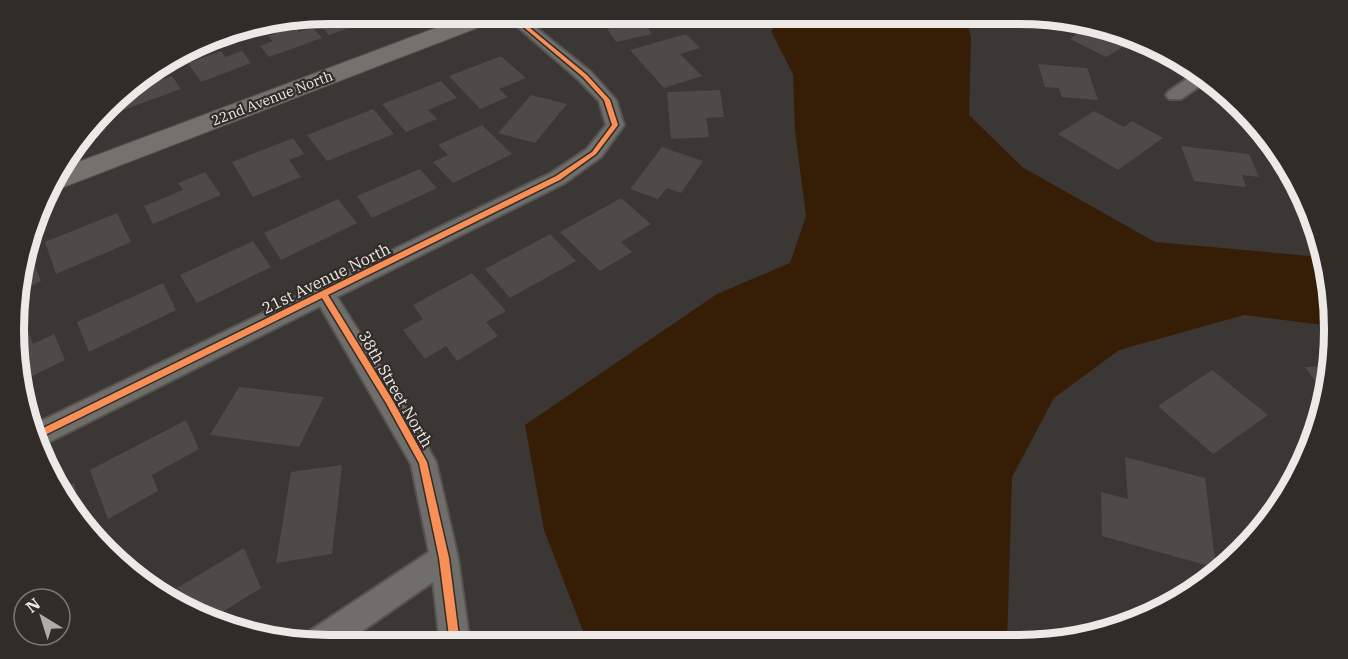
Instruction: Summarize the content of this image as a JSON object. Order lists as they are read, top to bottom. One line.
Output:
{"streets":{"main road":["22nd Avenue North"],"street":["21st Avenue North","38th Street North"]},"crossings":[["21st Avenue North","38th Street North"]],"north":"top left"}
